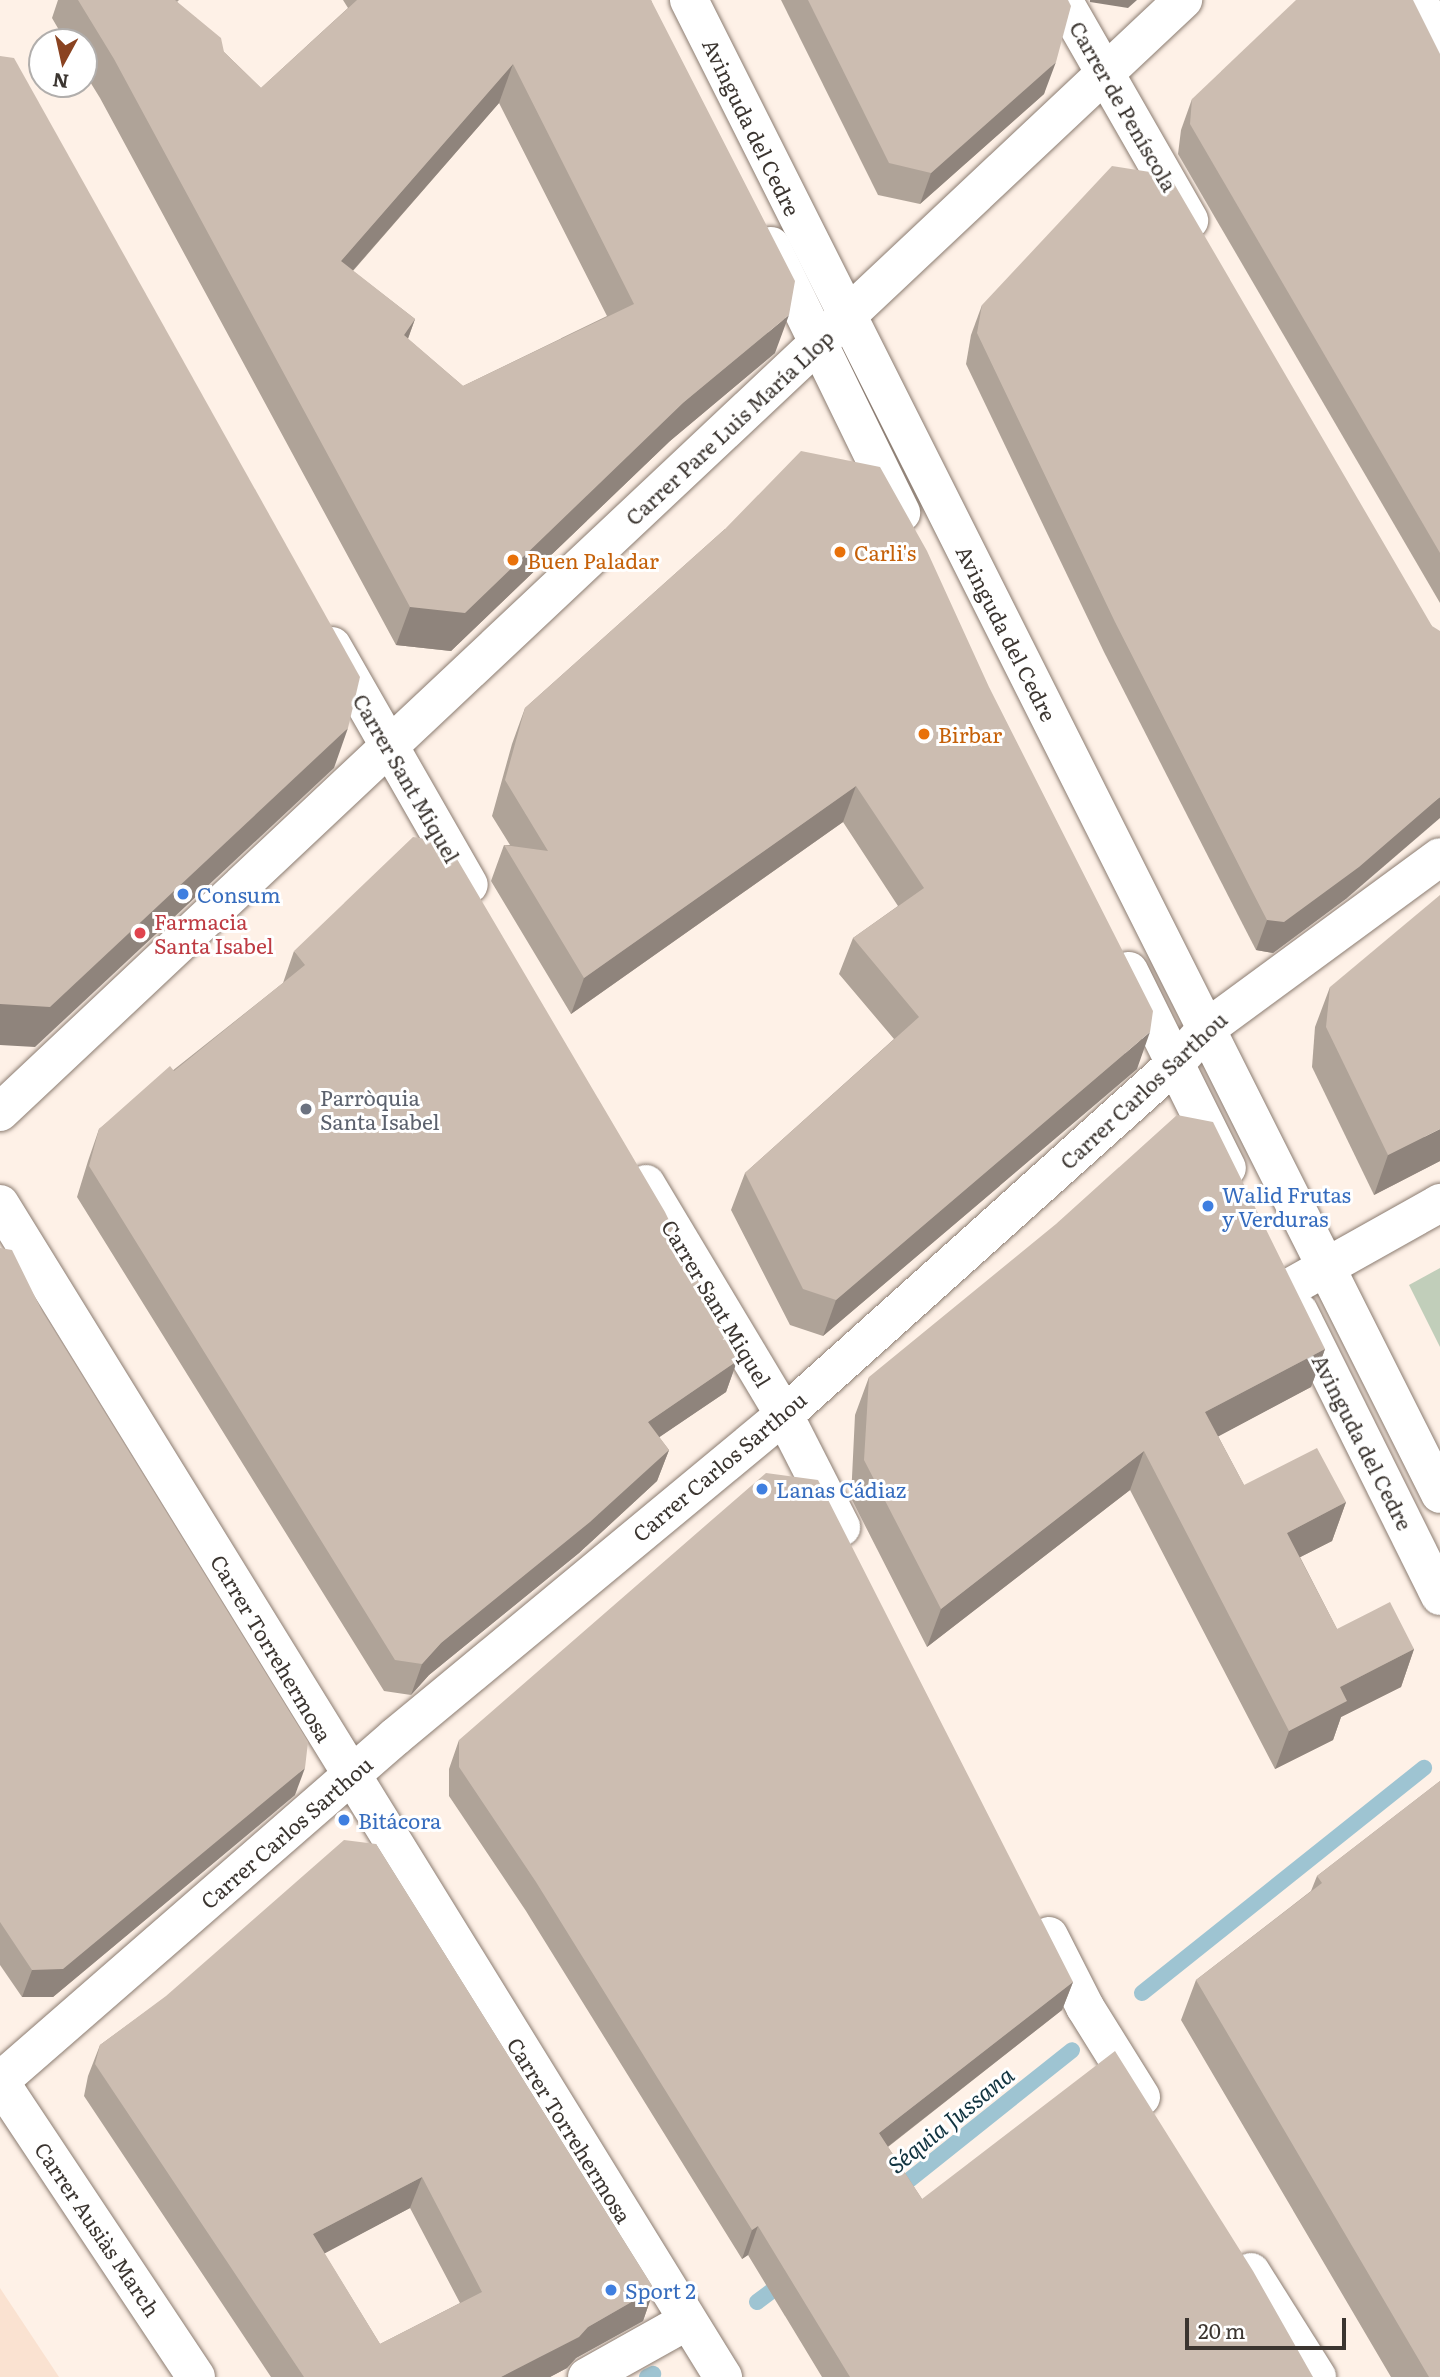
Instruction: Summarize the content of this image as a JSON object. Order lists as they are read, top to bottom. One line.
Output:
{"streets":{"street":["Carrer de Peníscola","Avinguda del Cedre","Carrer Pare Luis María Llop","Carrer Sant Miquel","Carrer Carlos Sarthou","Carrer Torrehermosa","Carrer Ausiàs March"]},"crossings":[["Carrer de Peníscola","Carrer Pare Luis María Llop"],["Avinguda del Cedre","Carrer Pare Luis María Llop"],["Avinguda del Cedre","Carrer Carlos Sarthou"],["Carrer Pare Luis María Llop","Carrer Sant Miquel"],["Carrer Sant Miquel","Carrer Carlos Sarthou"],["Carrer Carlos Sarthou","Carrer Torrehermosa"],["Carrer Carlos Sarthou","Carrer Ausiàs March"]],"water":["Séquia Jussana"],"places":["Carli's","Buen Paladar","Birbar","Consum","Farmacia Santa Isabel","Parròquia Santa Isabel","Walid Frutas y Verduras","Lanas Cádiaz","Bitácora","Sport 2"],"scale_bar":"20 m","north":"bottom"}
